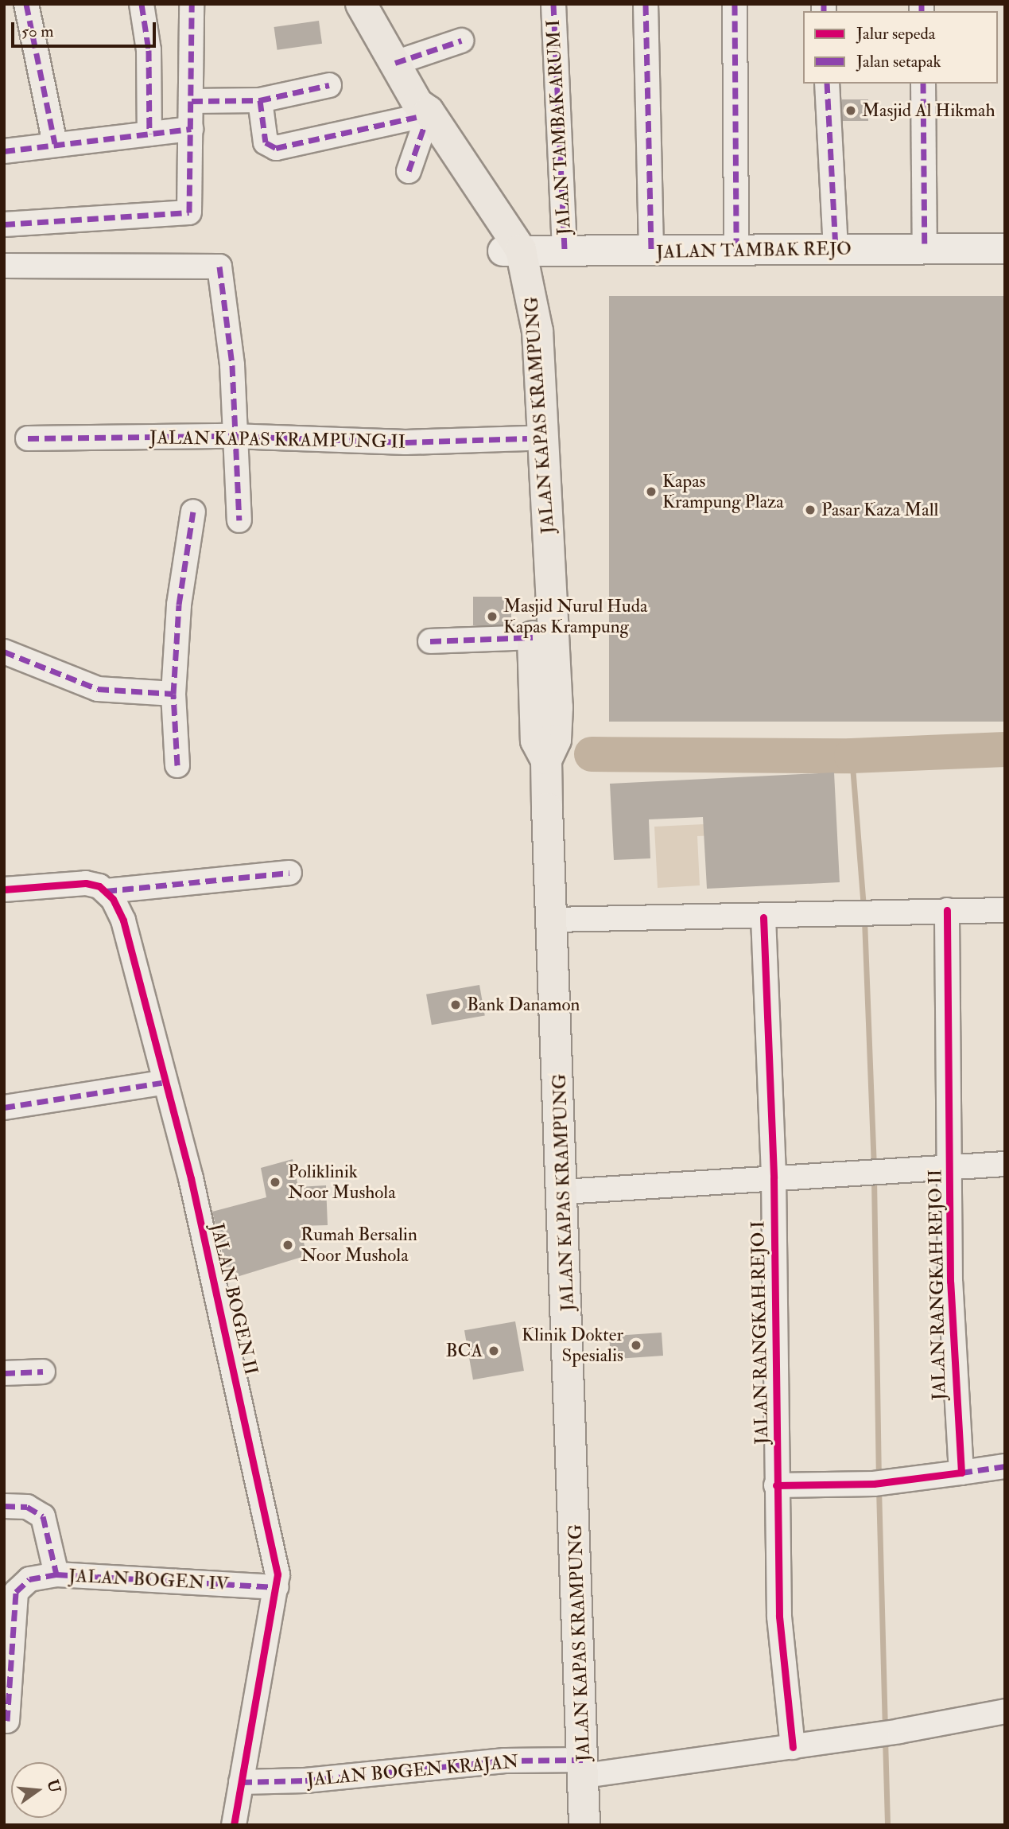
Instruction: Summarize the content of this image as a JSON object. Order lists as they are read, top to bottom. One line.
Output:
{"streets":{"main road":["JALAN KAPAS KRAMPUNG"],"street":["JALAN TAMBAK ARUM I","JALAN TAMBAK REJO","JALAN KAPAS KRAMPUNG II","JALAN RANGKAH REJO II","JALAN BOGEN II","JALAN RANGKAH REJO I","JALAN BOGEN IV","JALAN BOGEN KRAJAN"]},"crossings":[["JALAN TAMBAK ARUM I","JALAN TAMBAK REJO"],["JALAN TAMBAK REJO","JALAN KAPAS KRAMPUNG"],["JALAN KAPAS KRAMPUNG","JALAN KAPAS KRAMPUNG II"],["JALAN KAPAS KRAMPUNG","JALAN BOGEN KRAJAN"],["JALAN BOGEN II","JALAN BOGEN IV"],["JALAN BOGEN II","JALAN BOGEN KRAJAN"],["JALAN RANGKAH REJO I","JALAN BOGEN KRAJAN"]],"places":["Masjid Al Hikmah","Kapas Krampung Plaza","Pasar Kaza Mall","Masjid Nurul Huda Kapas Krampung","Bank Danamon","Poliklinik Noor Mushola","Rumah Bersalin Noor Mushola","Klinik Dokter Spesialis","BCA"],"legend":["Jalur sepeda","Jalan setapak"],"scale_bar":"50 m","north":"right"}
